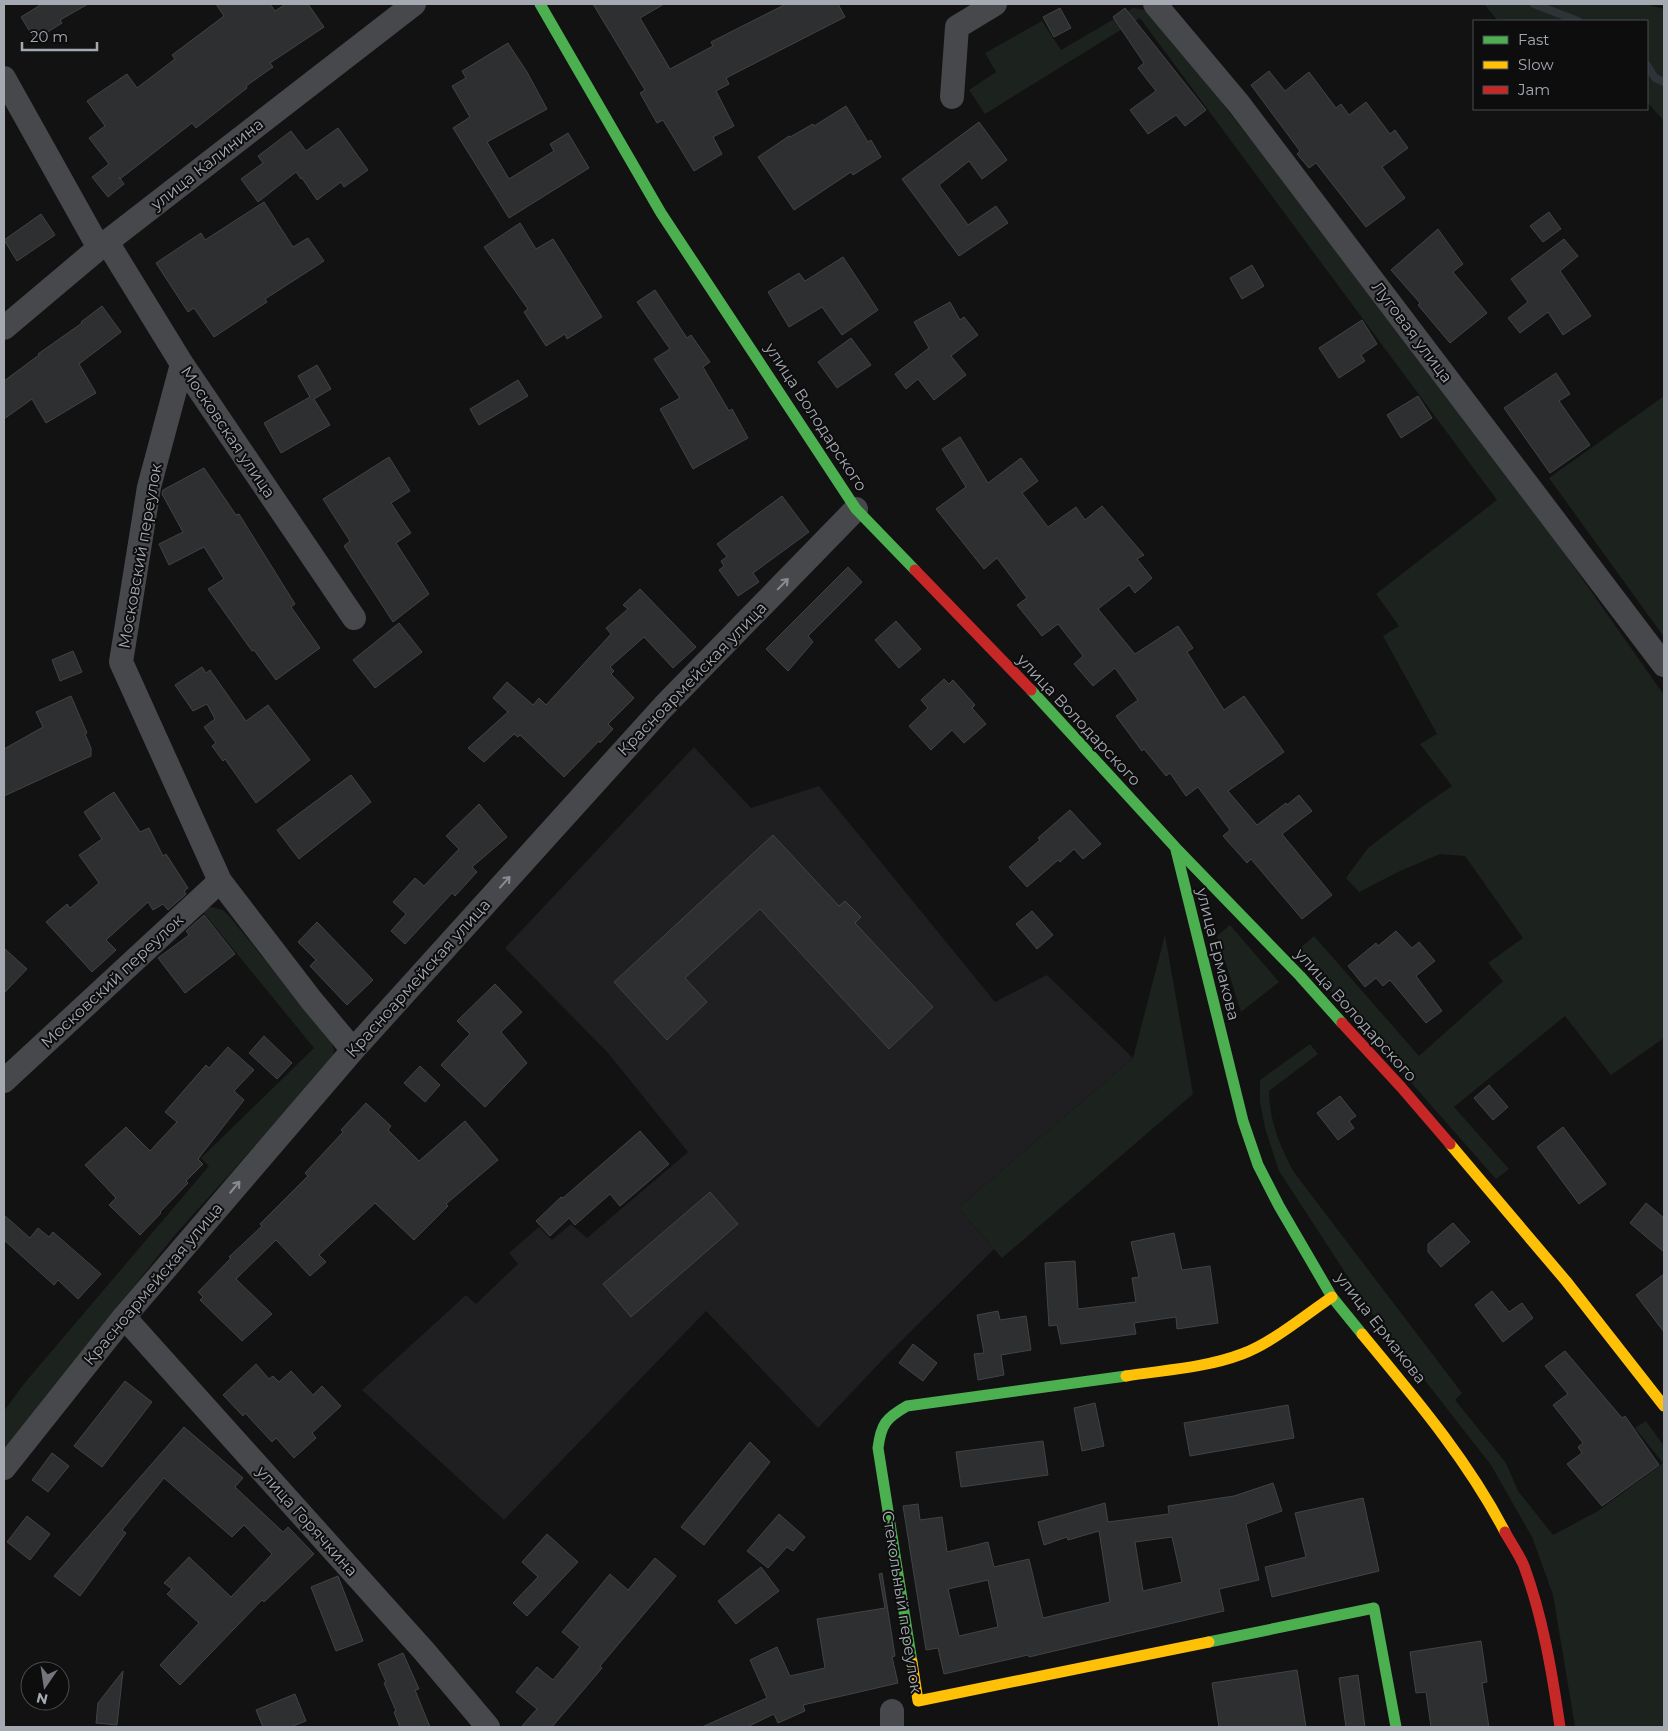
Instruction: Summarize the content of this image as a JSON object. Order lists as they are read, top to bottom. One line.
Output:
{"streets":{"street":["улица Калинина","Луговая улица","улица Володарского","Московская улица","Московский переулок","Красноармейская улица","улица Ермакова","улица Горячкина","Стекольный переулок"]},"crossings":[["улица Калинина","Московская улица"],["улица Володарского","Красноармейская улица"],["улица Володарского","улица Ермакова"],["Московская улица","Московский переулок"],["Московский переулок","Красноармейская улица"],["Красноармейская улица","улица Горячкина"],["улица Ермакова","Стекольный переулок"]],"one_way":["Красноармейская улица"],"legend":["Fast","Slow","Jam"],"scale_bar":"20 m","north":"bottom"}
